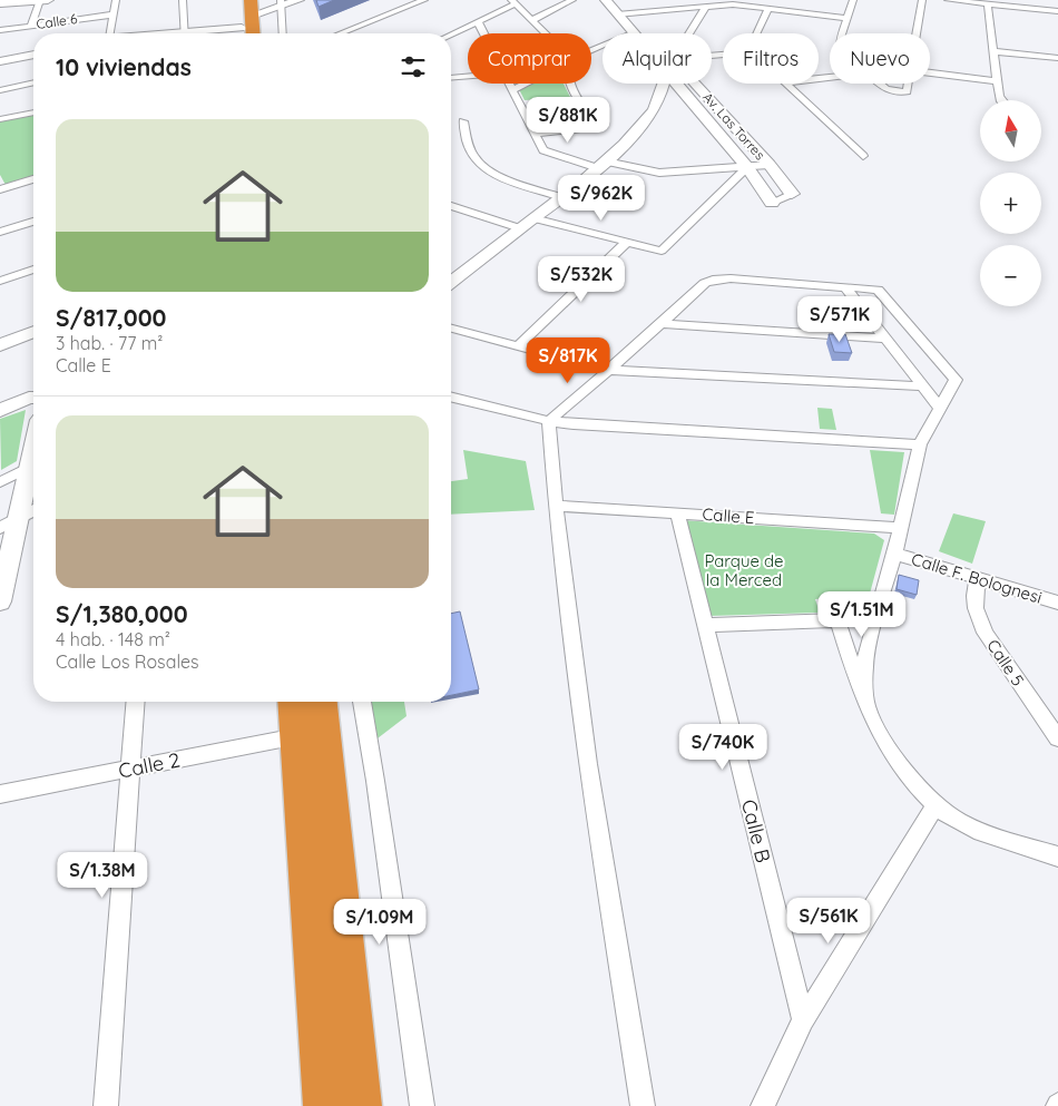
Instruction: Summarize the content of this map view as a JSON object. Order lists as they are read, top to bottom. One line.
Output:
{"streets":{"street":["Calle 6","Av. Las Torres","Calle E","Calle F. Bolognesi","Calle 5","Calle 2","Calle B"]},"crossings":[["Calle E","Calle B"],["Calle F. Bolognesi","Calle 5"]],"parks":["Parque de la Merced"],"north":"top","page":{"chip":["Comprar","Alquilar","Filtros","Nuevo"],"heading":"10 viviendas","price":["S/881K","S/962K","S/532K","S/571K","S/817K","S/1.51M","S/740K","S/1.38M","S/561K","S/1.09M"],"map_buttons":["+","−"],"list":[{"name":"S/817,000","note":"3 hab. · 77 m² · Calle E"},{"name":"S/1,380,000","note":"4 hab. · 148 m² · Calle Los Rosales"}]}}
